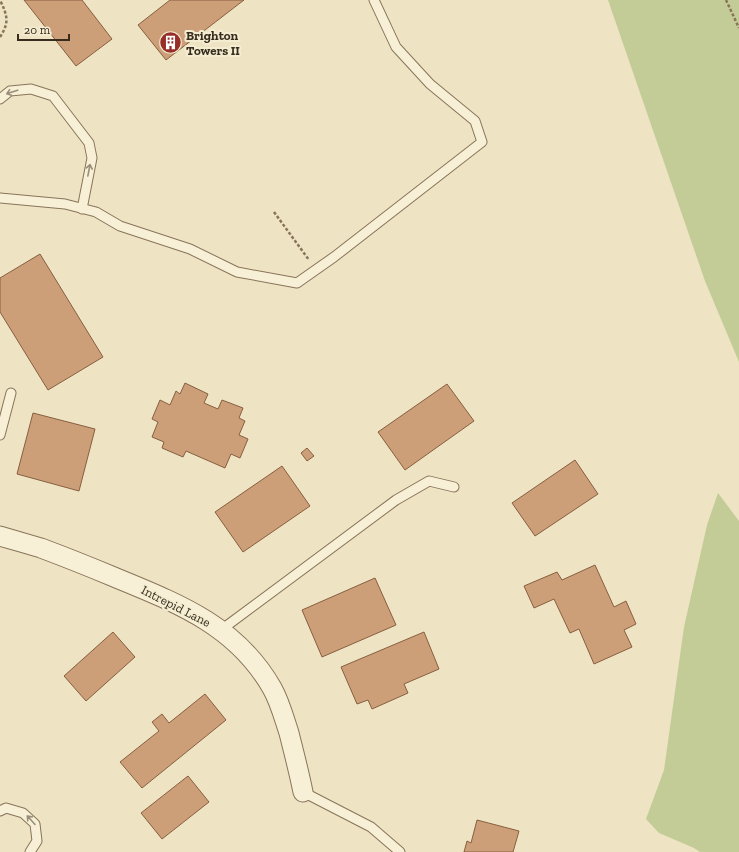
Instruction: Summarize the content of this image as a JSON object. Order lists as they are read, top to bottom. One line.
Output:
{"streets":{"street":["Intrepid Lane"]},"places":{"building":["Brighton Towers II"]},"scale_bar":"20 m"}
